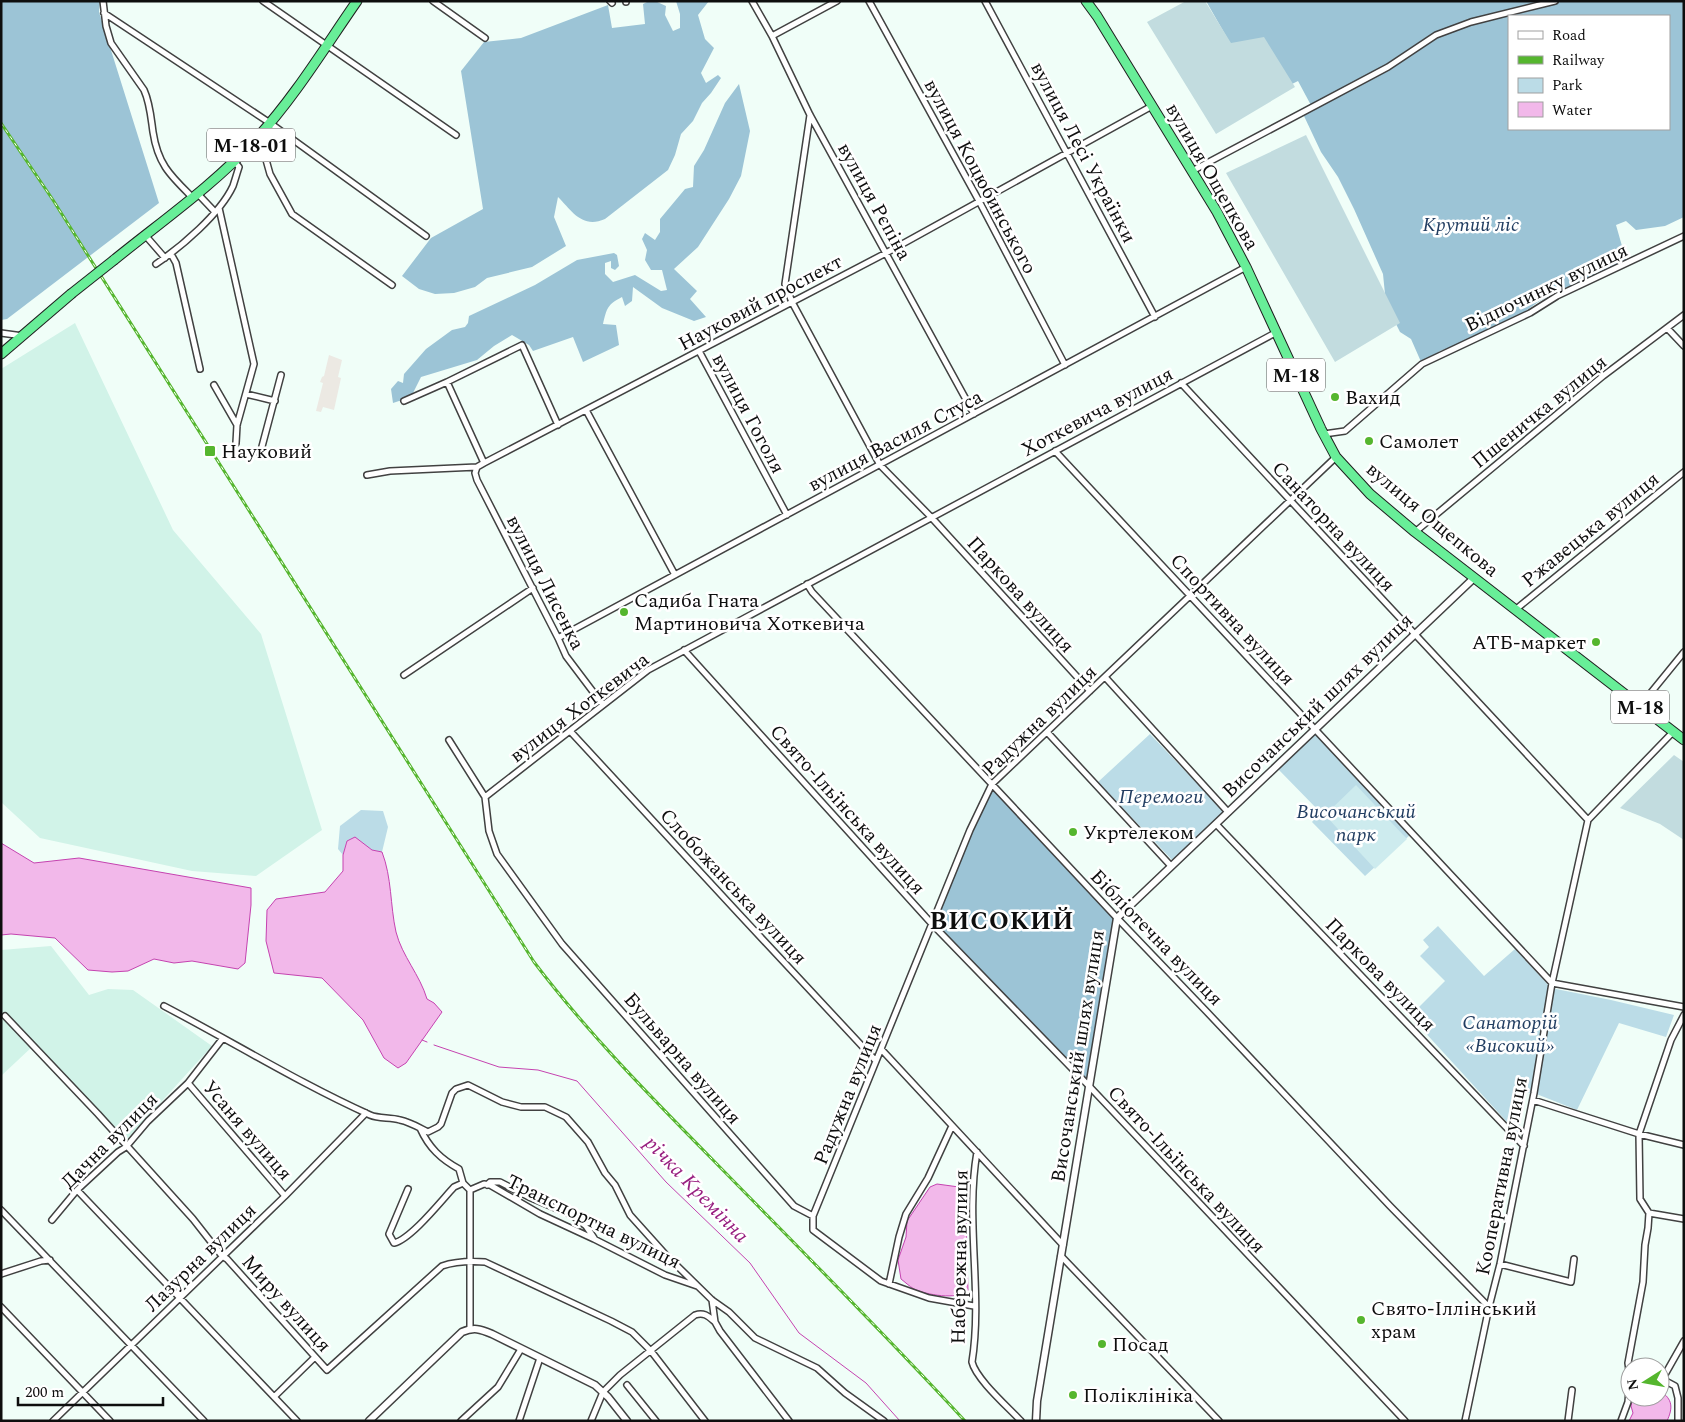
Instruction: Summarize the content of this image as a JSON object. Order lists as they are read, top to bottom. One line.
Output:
{"streets":{"highway":["М-18-01","вулиця Ощепкова","М-18"],"street":["вулиця Лесі Українки","вулиця Коцюбинського","вулиця Рєпіна","Відпочинку вулиця","Науковий проспект","Хоткевича вулиця","Пшеничка вулиця","вулиця Гоголя","вулиця Василя Стуса","Санаторна вулиця","Ржавецька вулиця","вулиця Лисенка","Паркова вулиця","Спортивна вулиця","Височанський шлях вулиця","вулиця Хоткевича","Радужна вулиця","Свято-Ільїнська вулиця","Слобожанська вулиця","Бібліотечна вулиця","Бульварна вулиця","Усаня вулиця","Дачна вулиця","Кооперативна вулиця","Транспортна вулиця","Лазурна вулиця","Набережна вулиця","Миру вулиця"]},"crossings":[["вулиця Лесі Українки","Науковий проспект"],["вулиця Лесі Українки","вулиця Василя Стуса"],["вулиця Коцюбинського","Науковий проспект"],["вулиця Коцюбинського","вулиця Василя Стуса"],["вулиця Ощепкова","Відпочинку вулиця"],["вулиця Ощепкова","Науковий проспект"],["вулиця Ощепкова","Хоткевича вулиця"],["вулиця Ощепкова","Пшеничка вулиця"],["вулиця Ощепкова","вулиця Василя Стуса"],["вулиця Ощепкова","Ржавецька вулиця"],["вулиця Ощепкова","Височанський шлях вулиця"],["вулиця Ощепкова","Радужна вулиця"],["вулиця Рєпіна","Науковий проспект"],["вулиця Рєпіна","вулиця Василя Стуса"],["вулиця Рєпіна","Паркова вулиця"],["Науковий проспект","вулиця Гоголя"],["Науковий проспект","вулиця Лисенка"],["Науковий проспект","Паркова вулиця"],["Хоткевича вулиця","Санаторна вулиця"],["Хоткевича вулиця","Паркова вулиця"],["Хоткевича вулиця","Спортивна вулиця"],["Хоткевича вулиця","вулиця Хоткевича"],["вулиця Гоголя","вулиця Василя Стуса"],["вулиця Василя Стуса","вулиця Лисенка"],["вулиця Василя Стуса","Паркова вулиця"],["Санаторна вулиця","Височанський шлях вулиця"],["Санаторна вулиця","Радужна вулиця"],["Санаторна вулиця","Кооперативна вулиця"],["вулиця Лисенка","вулиця Хоткевича"],["Паркова вулиця","Височанський шлях вулиця"],["Паркова вулиця","вулиця Хоткевича"],["Паркова вулиця","Радужна вулиця"],["Паркова вулиця","Кооперативна вулиця"],["Спортивна вулиця","Височанський шлях вулиця"],["Спортивна вулиця","Радужна вулиця"],["Спортивна вулиця","Кооперативна вулиця"],["Височанський шлях вулиця","Свято-Ільїнська вулиця"],["Височанський шлях вулиця","Бібліотечна вулиця"],["вулиця Хоткевича","Свято-Ільїнська вулиця"],["вулиця Хоткевича","Слобожанська вулиця"],["вулиця Хоткевича","Бібліотечна вулиця"],["вулиця Хоткевича","Бульварна вулиця"],["Радужна вулиця","Свято-Ільїнська вулиця"],["Радужна вулиця","Слобожанська вулиця"],["Радужна вулиця","Бібліотечна вулиця"],["Радужна вулиця","Бульварна вулиця"],["Бібліотечна вулиця","Кооперативна вулиця"],["Усаня вулиця","Дачна вулиця"],["Усаня вулиця","Лазурна вулиця"],["Дачна вулиця","Миру вулиця"],["Лазурна вулиця","Миру вулиця"]],"districts":["ВИСОКИЙ"],"water":["річка Кремінна"],"parks":["Крутий ліс","Перемоги","Височанський парк","Санаторій «Високий»"],"places":{"other":["Вахид","Самолет","Садиба Гната Мартиновича Хоткевича","АТБ-маркет","Укртелеком","Свято-Іллінський храм","Посад","Поліклініка"],"transit":["Науковий"]},"legend":["Road","Railway","Park","Water"],"scale_bar":"200 m","north":"left"}
